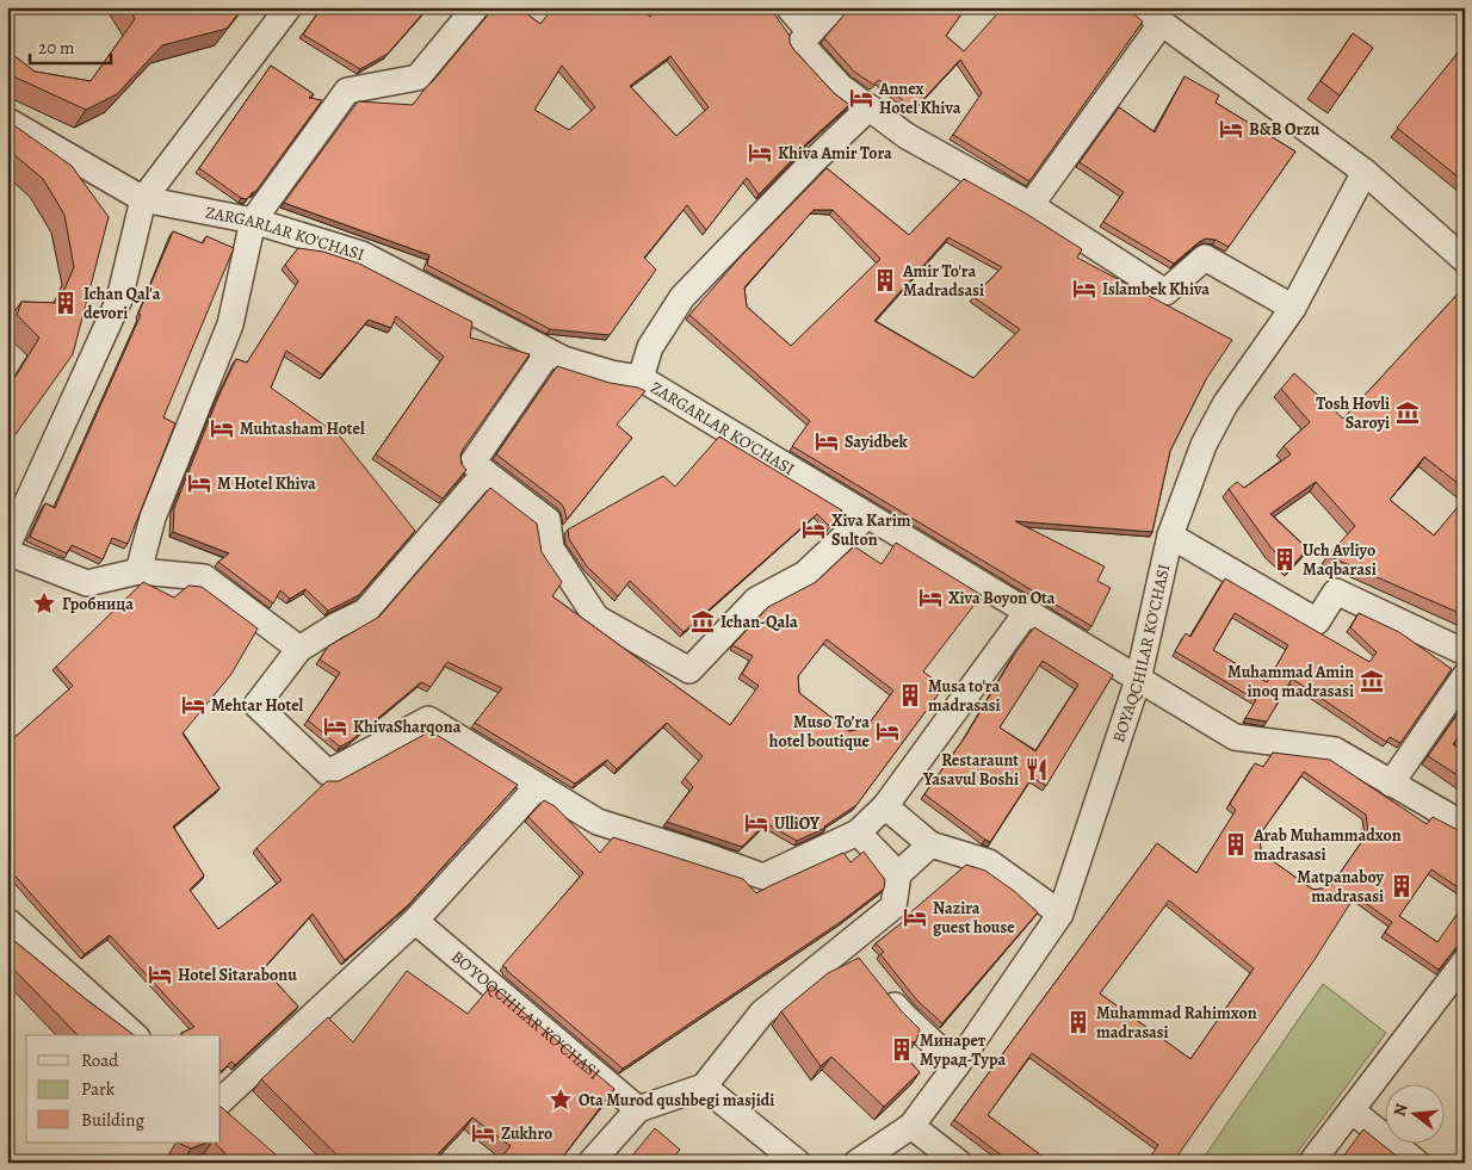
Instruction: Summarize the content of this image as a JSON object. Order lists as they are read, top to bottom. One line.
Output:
{"streets":{"street":["ZARGARLAR KO'CHASI","BOYAQCHILAR KO'CHASI","BO'YOQCHILAR KO'CHASI"]},"crossings":[["ZARGARLAR KO'CHASI","BOYAQCHILAR KO'CHASI"]],"places":{"hotel":["Annex Hotel Khiva","B&B Orzu","Khiva Amir Tora","Islambek Khiva","Muhtasham Hotel","Sayidbek","M Hotel Khiva","Xiva Karim Sulton","Xiva Boyon Ota","Mehtar Hotel","KhivaSharqona","Muso To’ra hotel boutique","UlliOY","Nazira guest house","Hotel Sitarabonu","Zukhro"],"building":["Amir To'ra Madradsasi","Ichan Qal'a devori","Uch Avliyo Maqbarasi","Musa to'ra madrasasi","Arab Muhammadxon madrasasi","Matpanaboy madrasasi","Muhammad Rahimxon madrasasi","Минарет Мурад-Тура"],"museum":["Tosh Hovli Saroyi","Ichan-Qala","Muhammad Amin inoq madrasasi"],"place":["Гробница","Ota Murod qushbegi masjidi"],"restaurant":["Restaraunt Yasavul Boshi"]},"legend":["Road","Park","Building"],"scale_bar":"20 m","north":"left"}
